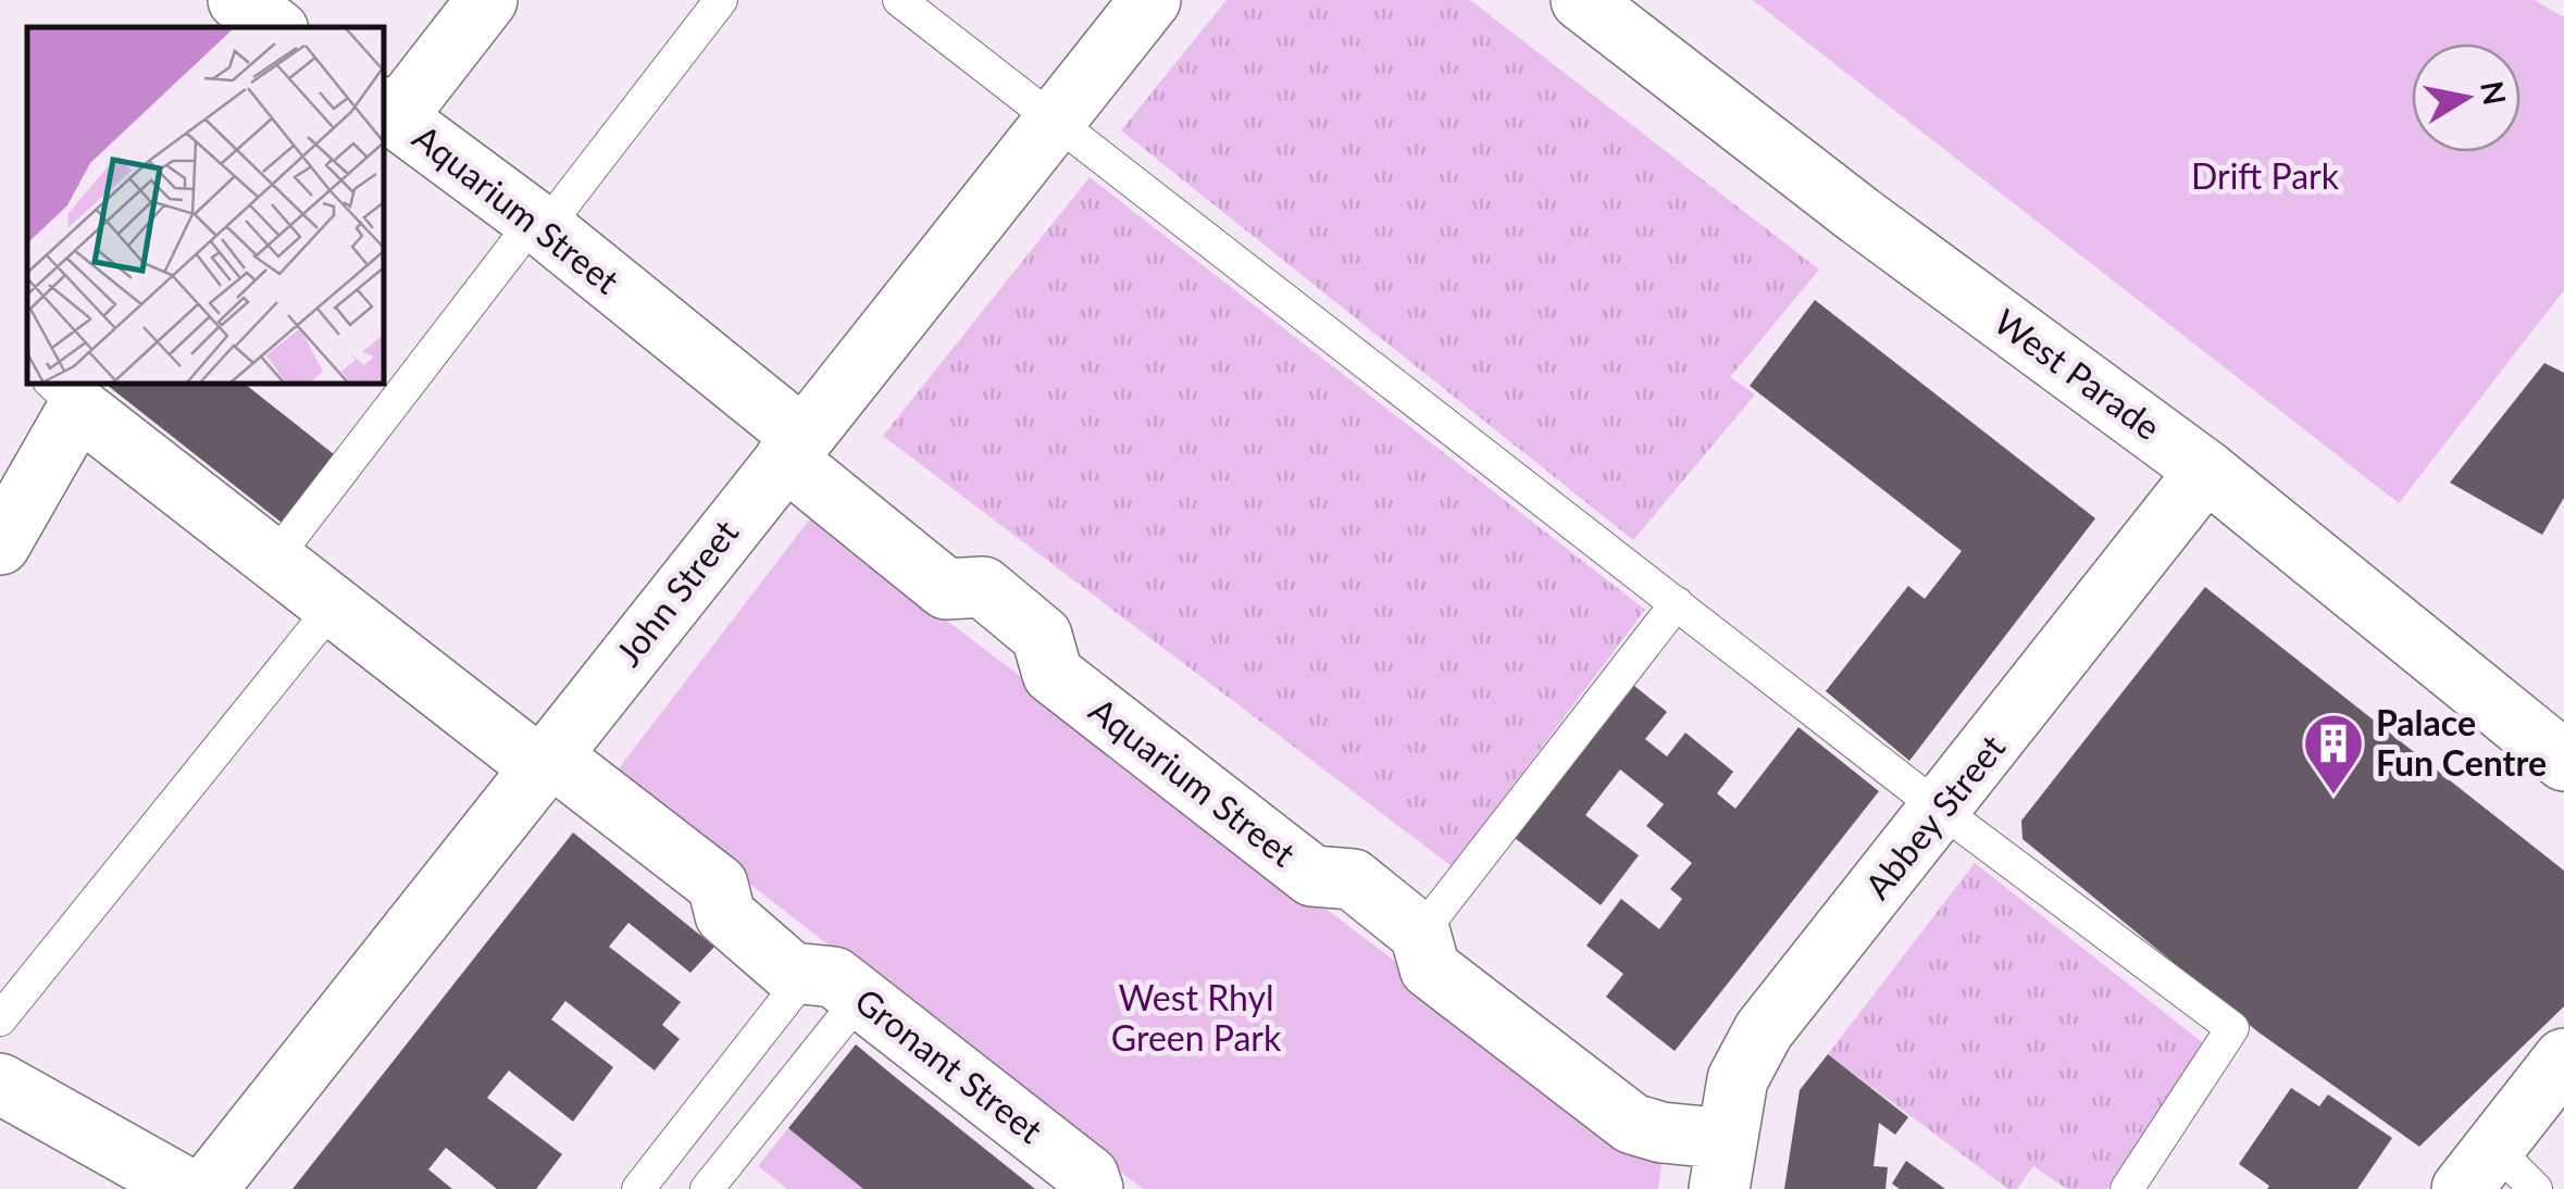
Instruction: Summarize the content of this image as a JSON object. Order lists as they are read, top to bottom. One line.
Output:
{"streets":{"street":["Aquarium Street","West Parade","John Street","Abbey Street","Gronant Street"]},"crossings":[["Aquarium Street","John Street"],["Aquarium Street","Abbey Street"],["West Parade","Abbey Street"],["John Street","Gronant Street"]],"parks":["Drift Park","West Rhyl Green Park"],"places":{"building":["Palace Fun Centre"]},"north":"right"}
